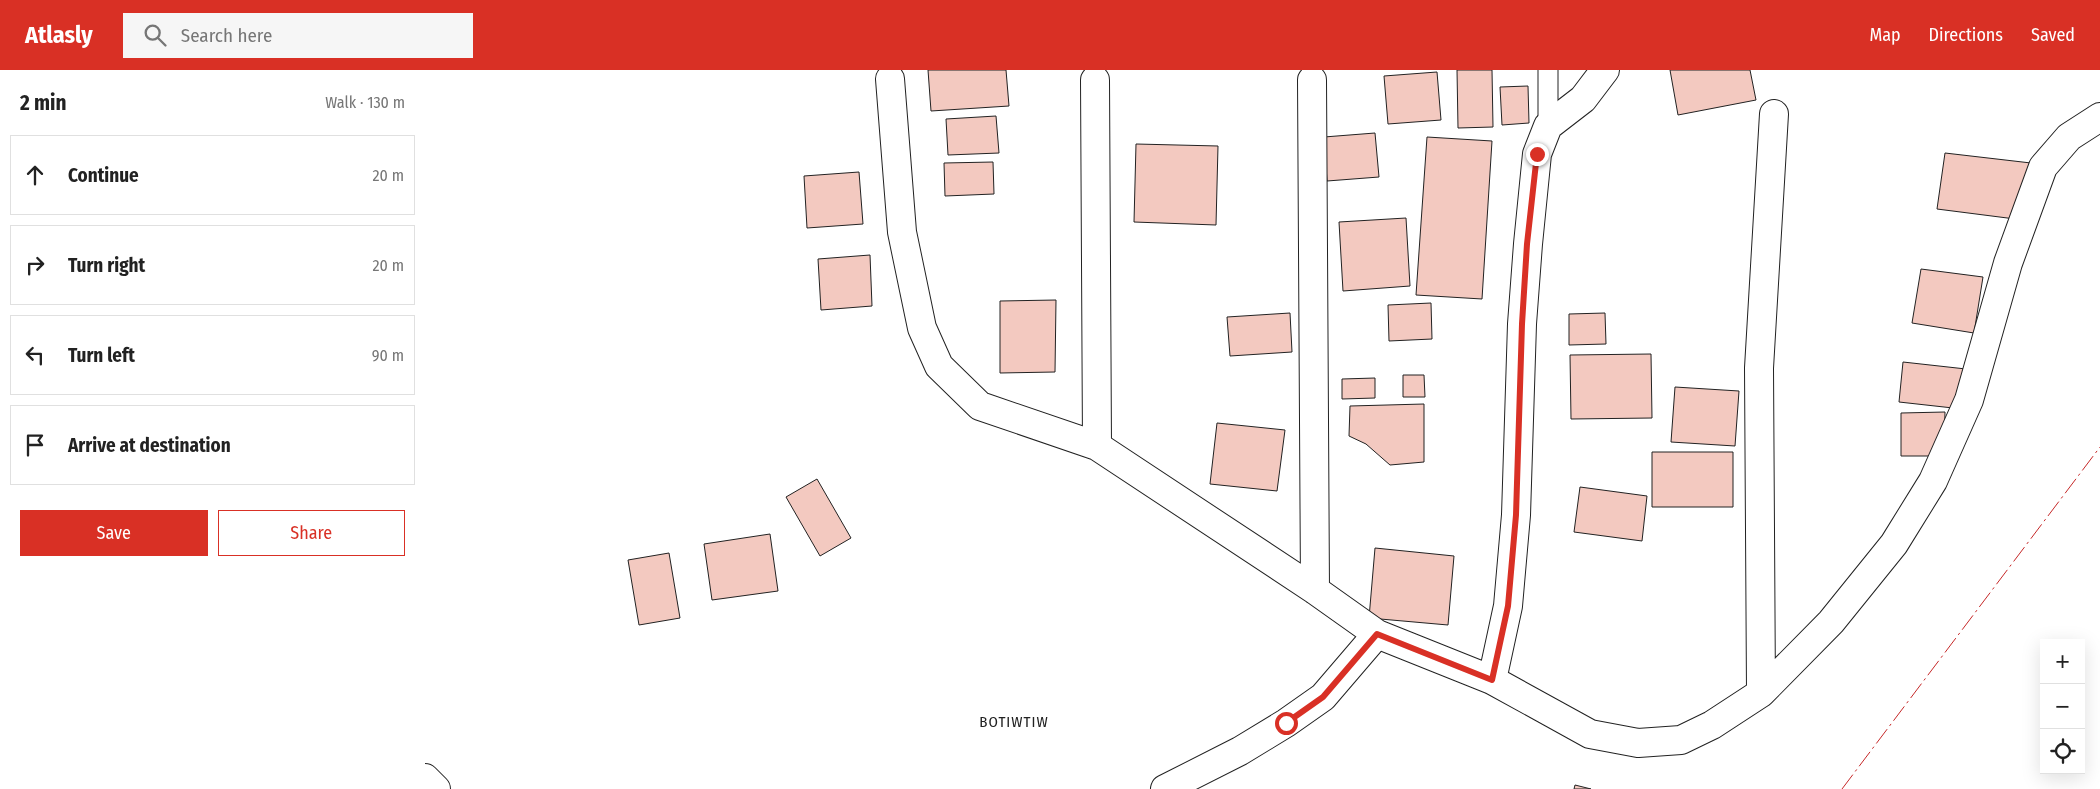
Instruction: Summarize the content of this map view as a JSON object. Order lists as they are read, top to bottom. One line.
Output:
{"districts":["BOTIWTIW"],"page":{"header":"Atlasly","search":"Search here","nav":["Map","Directions","Saved"],"heading":["2 min","Walk · 130 m"],"list":[["Continue","20 m"],["Turn right","20 m"],["Turn left","90 m"],"Arrive at destination"],"buttons":["Save","Share"],"map_buttons":["+","−"]}}
